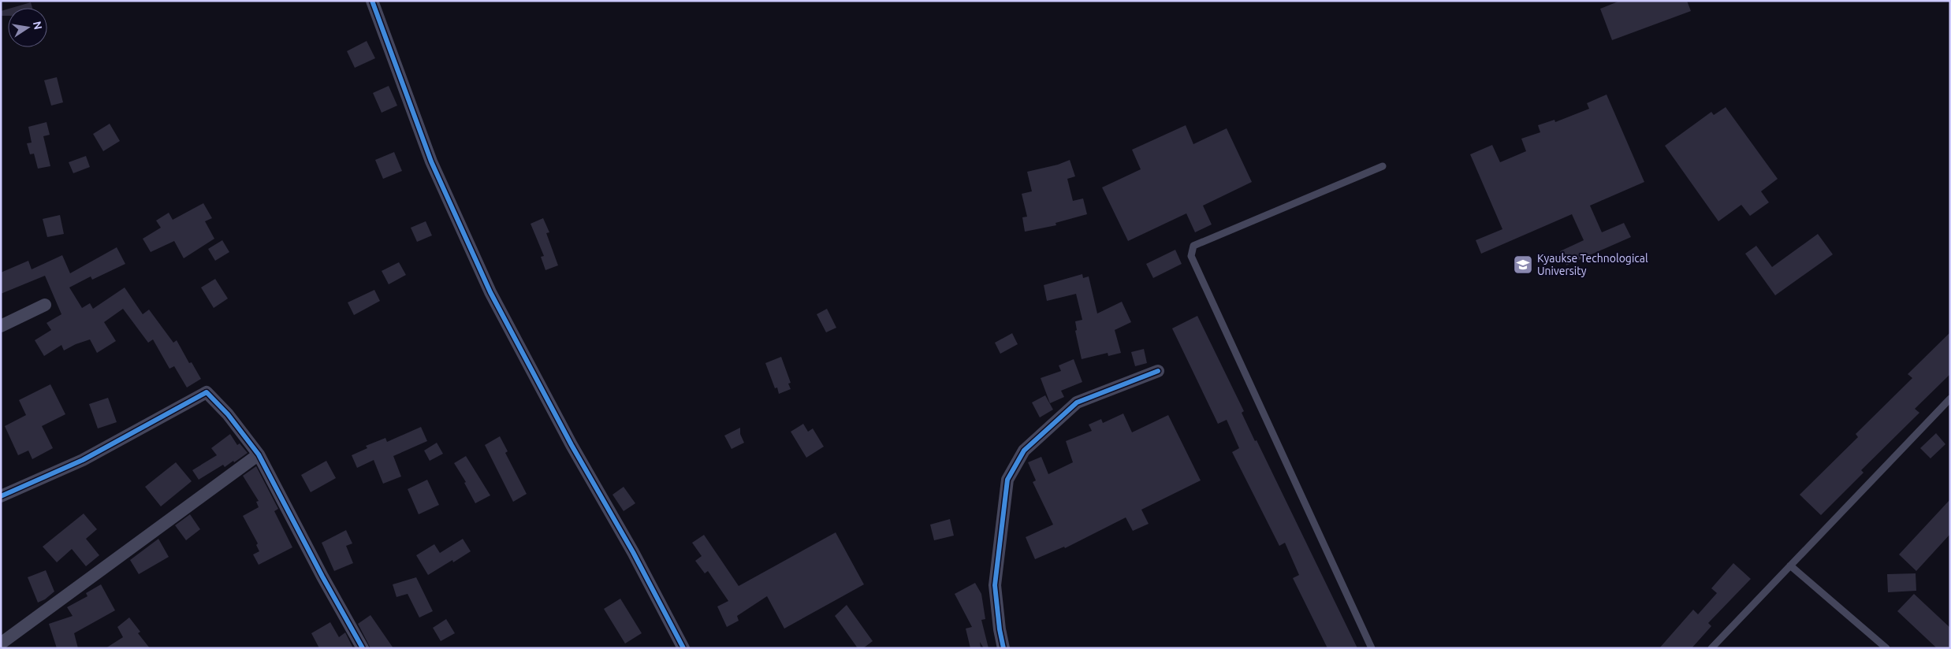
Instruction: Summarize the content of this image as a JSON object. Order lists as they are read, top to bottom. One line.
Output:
{"places":{"school or university":["Kyaukse Technological University"]},"north":"right"}
